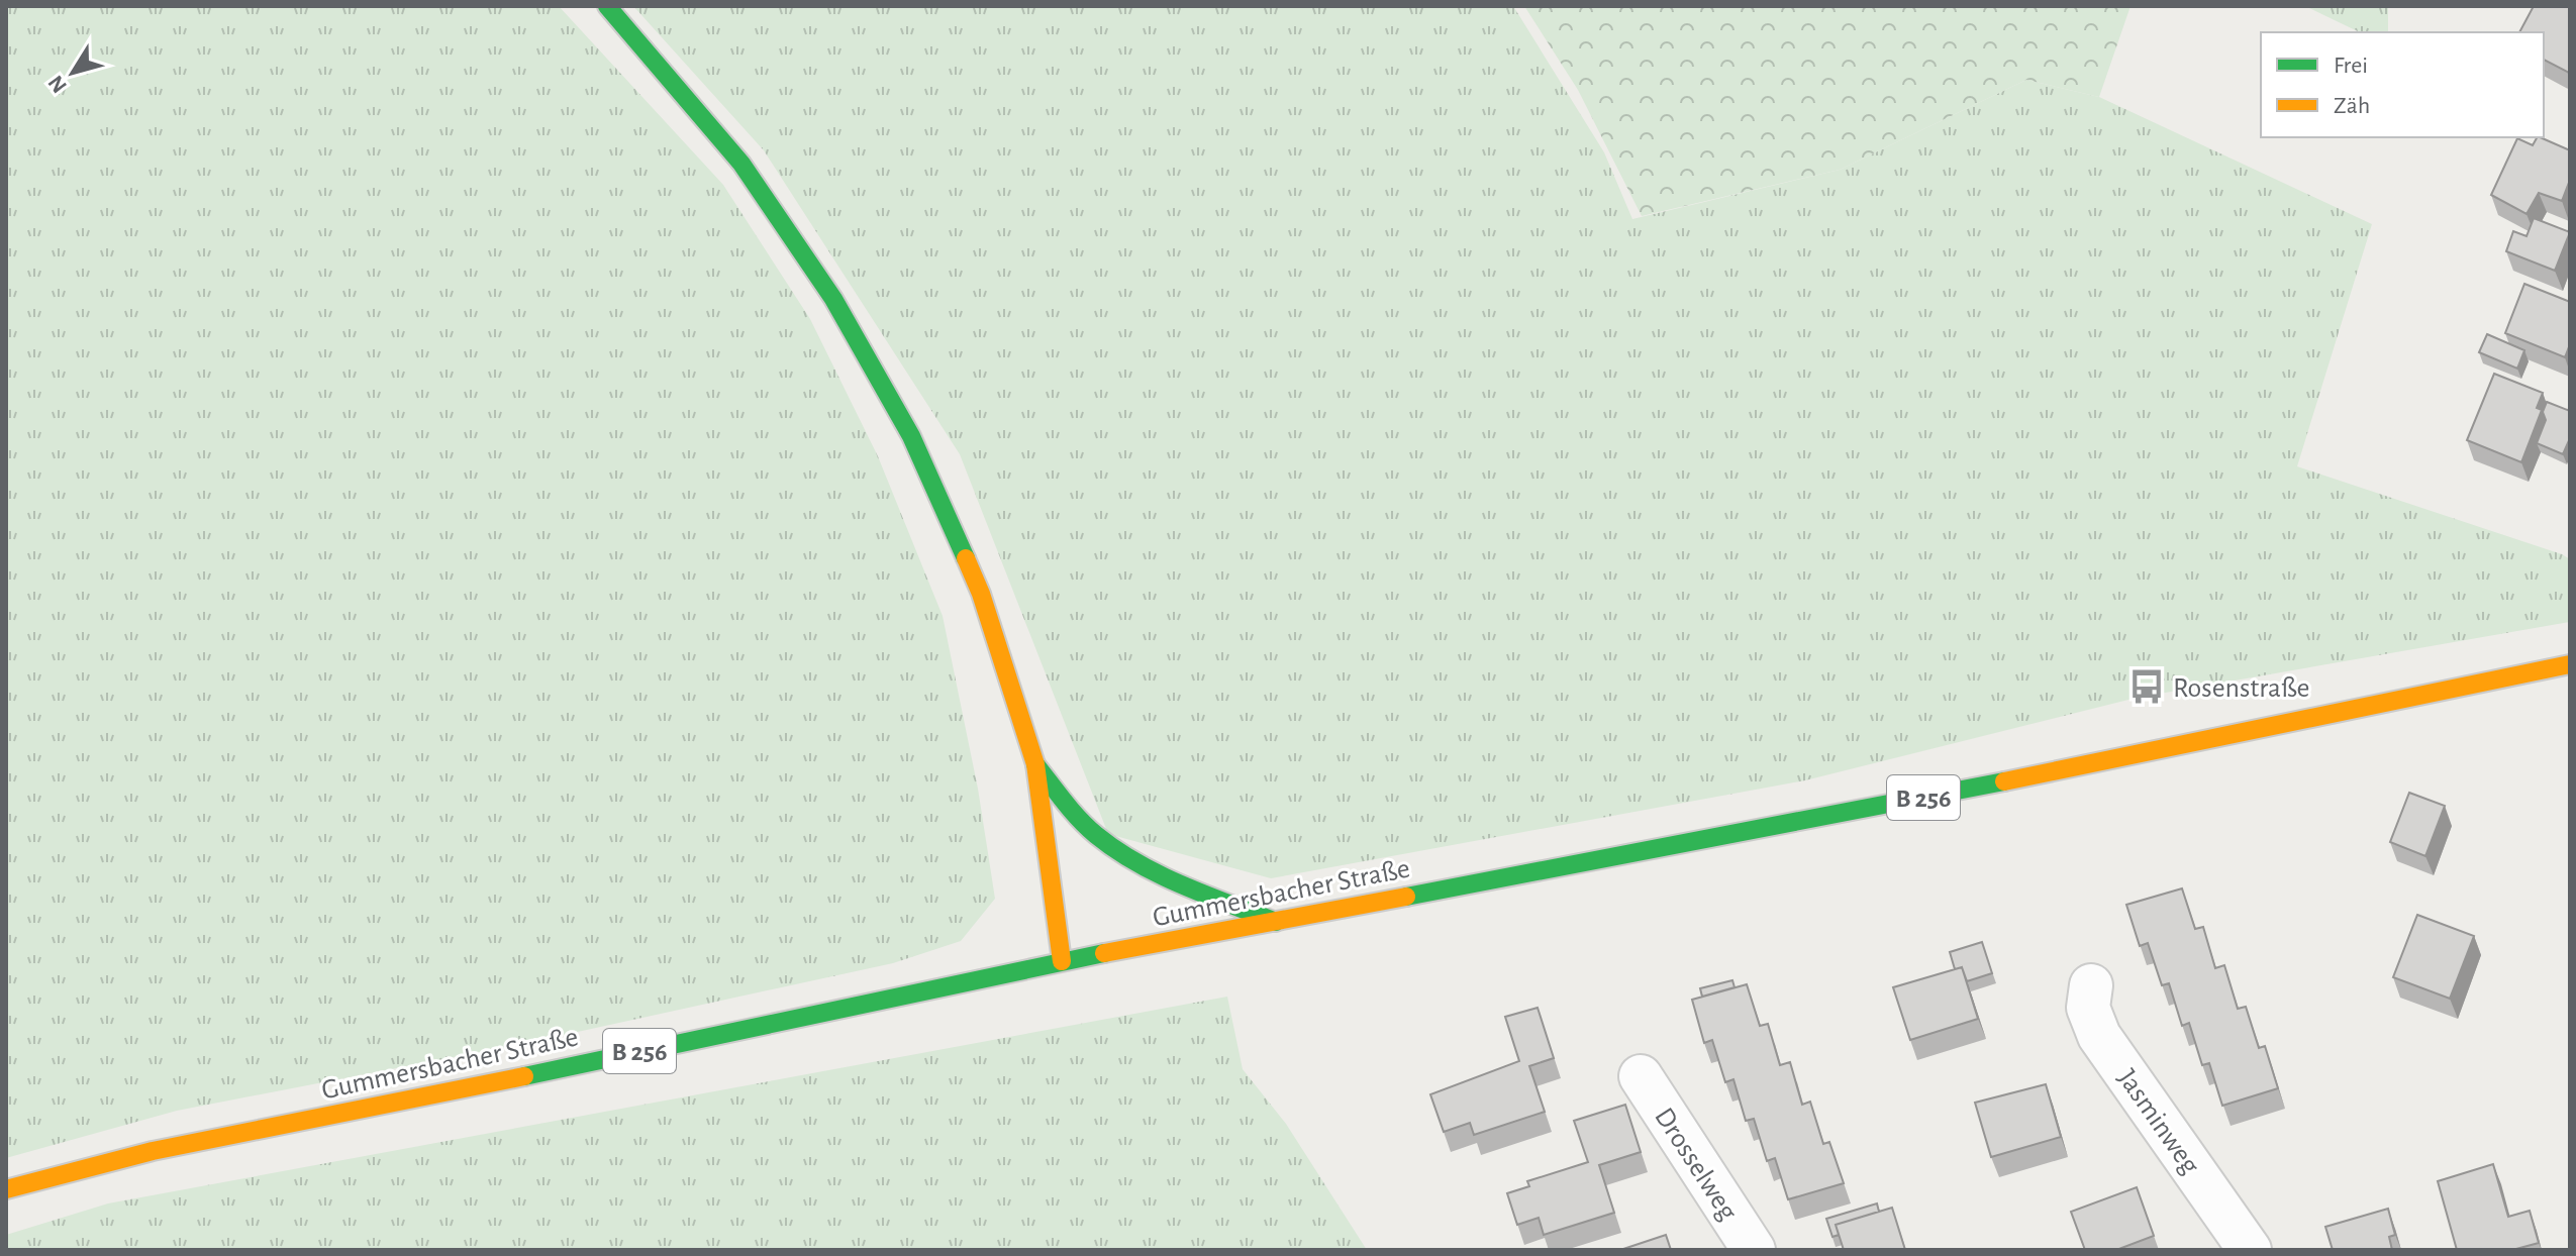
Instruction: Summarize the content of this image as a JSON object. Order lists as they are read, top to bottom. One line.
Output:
{"streets":{"main road":["B 256","Gummersbacher Straße"],"street":["Jasminweg","Drosselweg"]},"places":{"bus stop":["Rosenstraße"]},"legend":["Frei","Zäh"],"north":"bottom left"}
